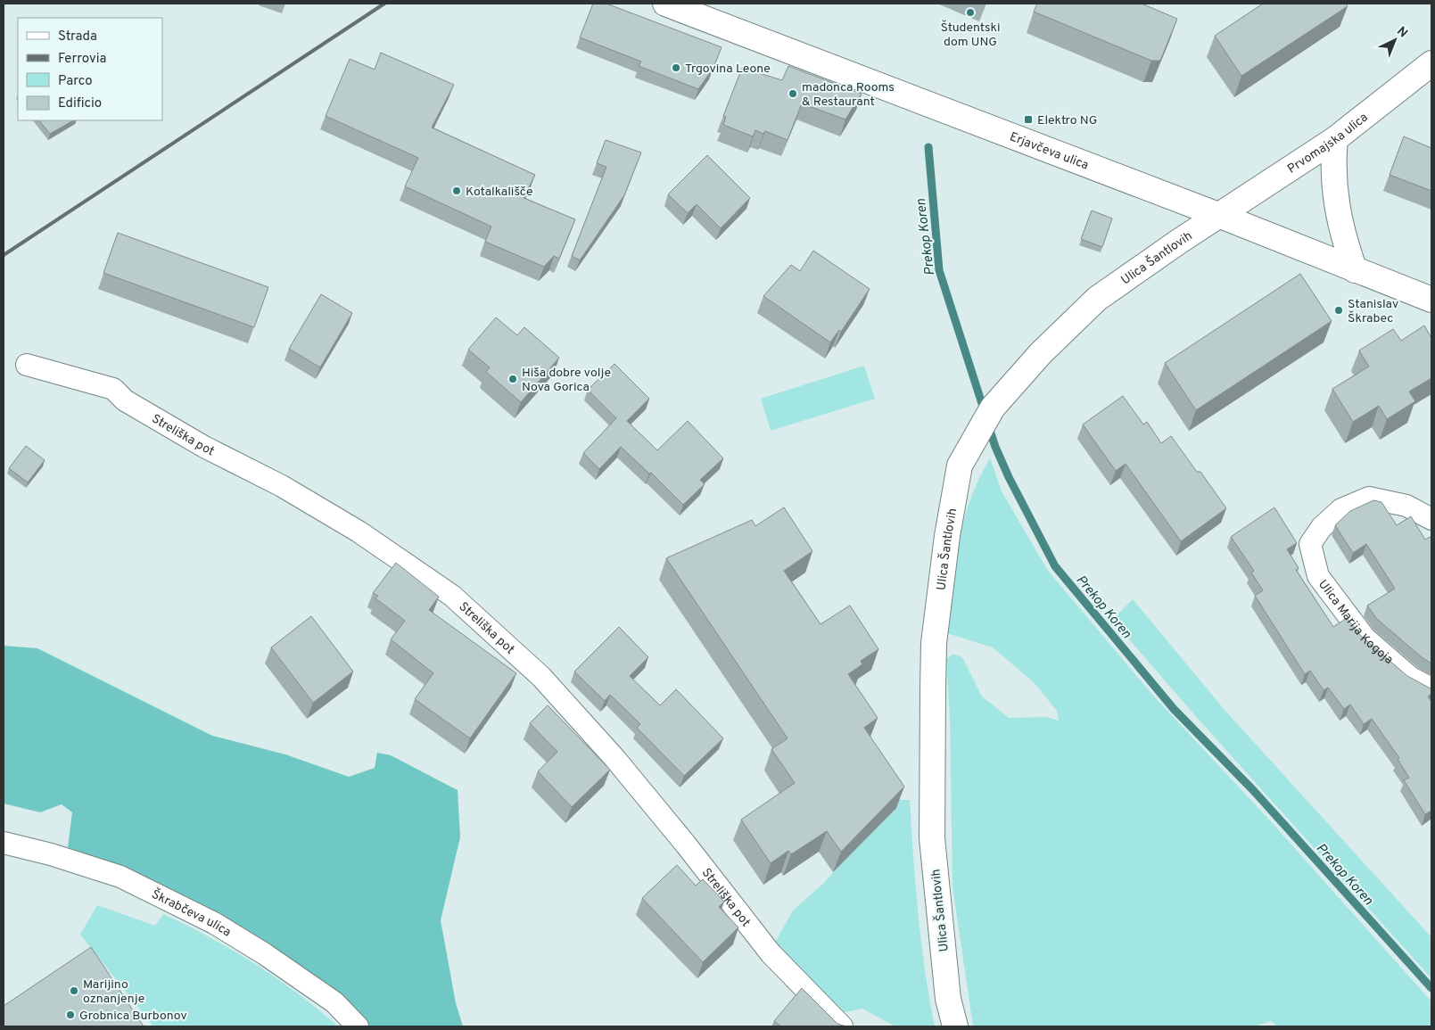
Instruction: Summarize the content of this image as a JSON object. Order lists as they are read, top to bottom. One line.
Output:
{"streets":{"street":["Prvomajska ulica","Erjavčeva ulica","Ulica Šantlovih","Streliška pot","Ulica Marija Kogoja","Škrabčeva ulica"]},"crossings":[["Prvomajska ulica","Erjavčeva ulica"],["Prvomajska ulica","Ulica Šantlovih"],["Erjavčeva ulica","Ulica Šantlovih"]],"water":["Prekop Koren"],"places":{"other":["Študentski dom UNG","Trgovina Leone","madonca Rooms & Restaurant","Kotalkališče","Stanislav Škrabec","Hiša dobre volje Nova Gorica","Marijino oznanjenje","Grobnica Burbonov"],"transit":["Elektro NG"]},"legend":["Strada","Ferrovia","Parco","Edificio"],"north":"top right"}
